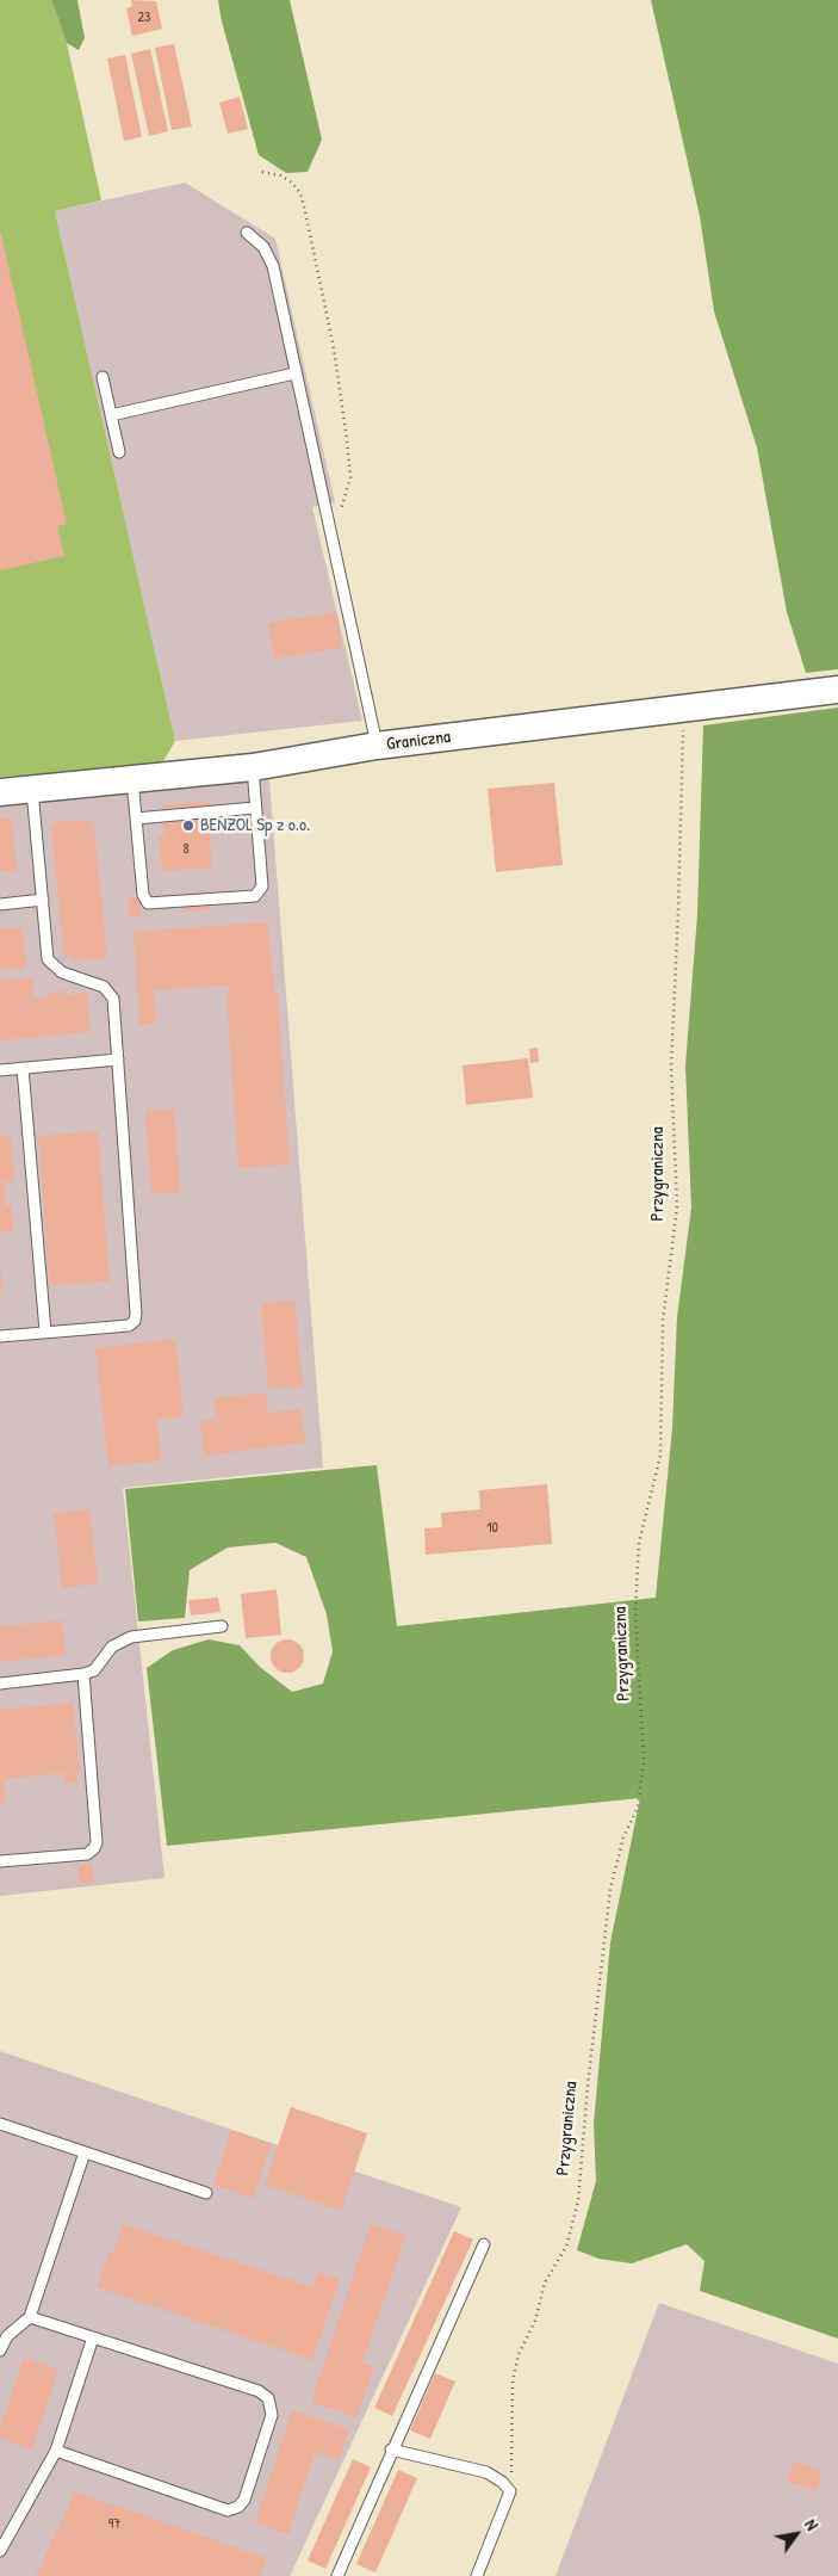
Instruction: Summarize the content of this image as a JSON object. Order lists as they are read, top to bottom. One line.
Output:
{"streets":{"street":["Graniczna"],"path":["Przygraniczna"]},"crossings":[["Graniczna","Przygraniczna"]],"places":["BENZOL Sp z o.o."],"house_numbers":["23","8","10","97"],"north":"top right"}
